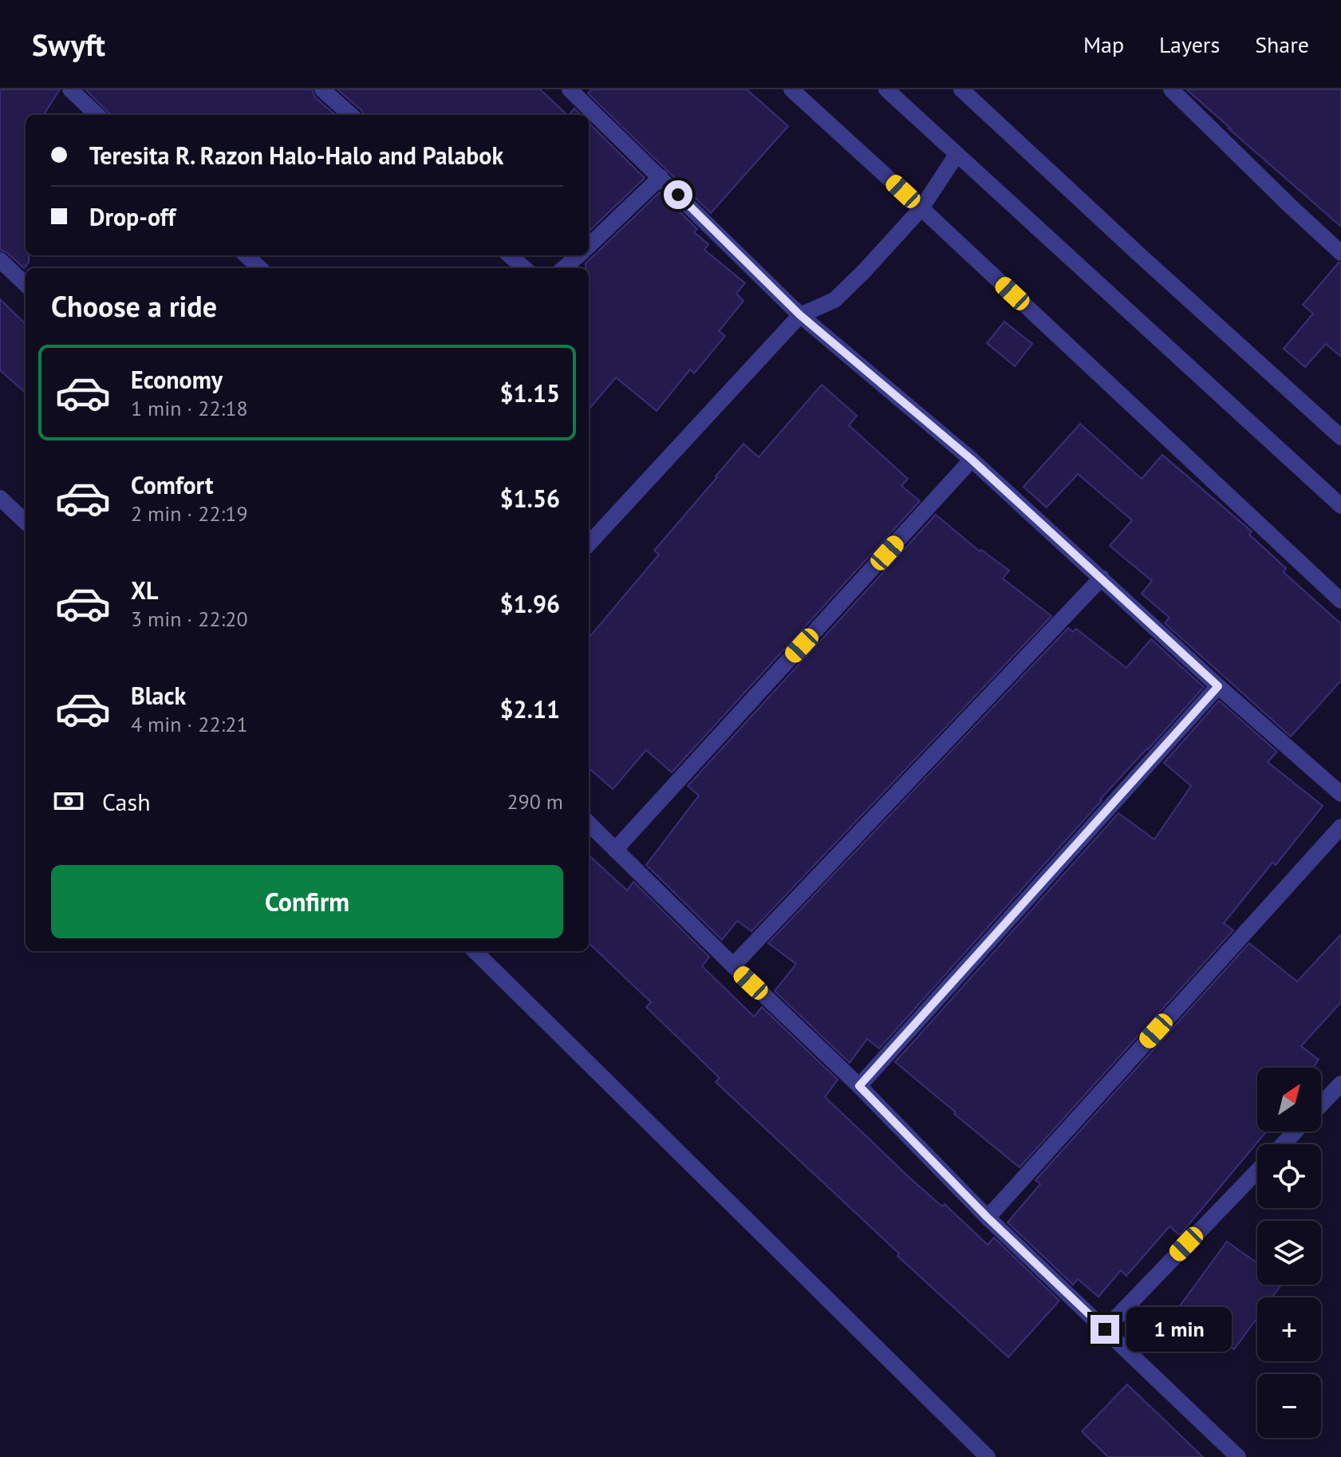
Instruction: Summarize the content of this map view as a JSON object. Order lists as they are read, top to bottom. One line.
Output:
{"north":"top right","page":{"header":"Swyft","nav":["Map","Layers","Share"],"banner":["Teresita R. Razon Halo-Halo and Palabok","Drop-off"],"heading":"Choose a ride","list":[{"name":"Economy","note":"1 min · 22:18","value":"$1.15"},{"name":"Comfort","note":"2 min · 22:19","value":"$1.56"},{"name":"XL","note":"3 min · 22:20","value":"$1.96"},{"name":"Black","note":"4 min · 22:21","value":"$2.11"}],"pay":["Cash","290 m"],"buttons":"Confirm","map_buttons":["+","−"],"bubble":"1 min"}}
